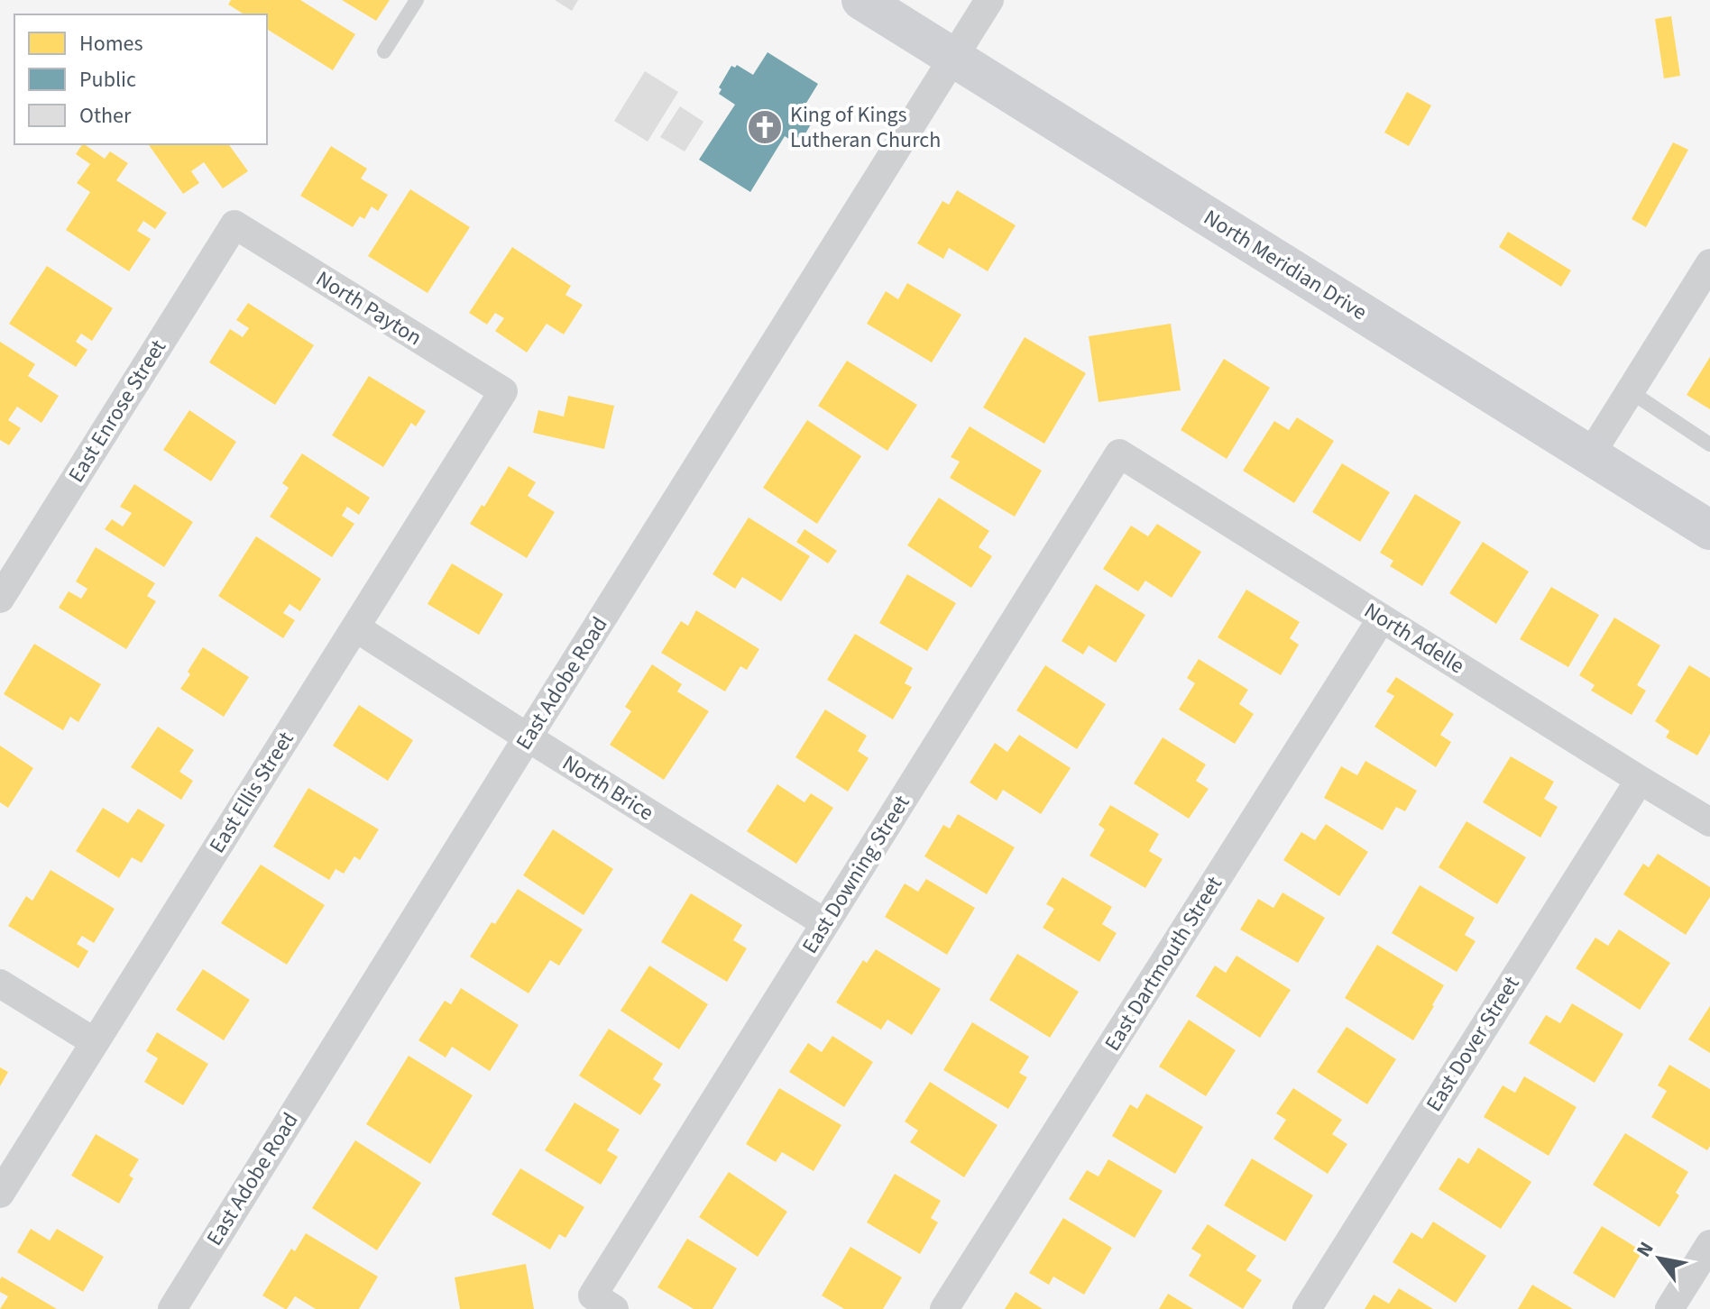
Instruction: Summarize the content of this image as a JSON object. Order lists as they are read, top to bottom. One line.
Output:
{"streets":{"street":["North Meridian Drive","North Payton","East Enrose Street","North Adelle","East Adobe Road","North Brice","East Ellis Street","East Downing Street","East Dartmouth Street","East Dover Street"]},"crossings":[["North Meridian Drive","East Adobe Road"],["North Payton","East Enrose Street"],["North Payton","East Ellis Street"],["North Adelle","East Downing Street"],["North Adelle","East Dartmouth Street"],["North Adelle","East Dover Street"],["East Adobe Road","North Brice"],["North Brice","East Ellis Street"],["North Brice","East Downing Street"]],"places":{"church":["King of Kings Lutheran Church"]},"legend":["Homes","Public","Other"],"north":"top left"}
